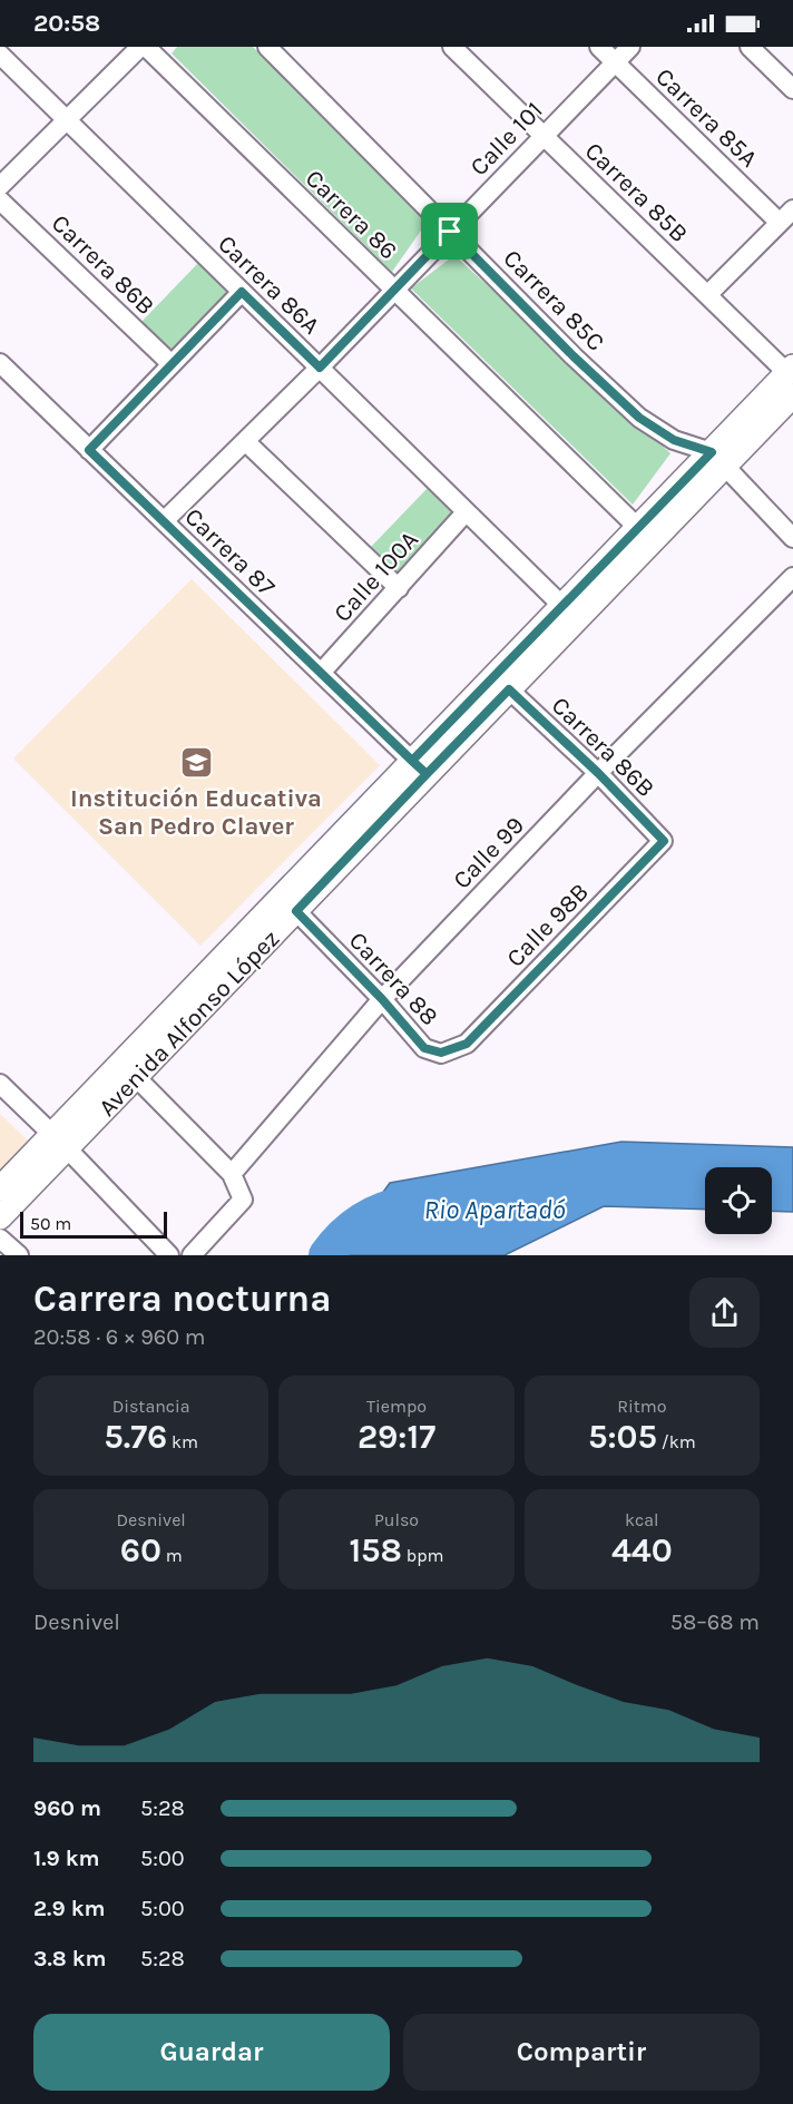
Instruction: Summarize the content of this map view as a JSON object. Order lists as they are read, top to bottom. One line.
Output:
{"streets":{"street":["Carrera 85A","Calle 101","Carrera 85B","Carrera 86","Carrera 86B","Carrera 86A","Carrera 85C","Carrera 87","Calle 100A","Calle 99","Calle 98B","Carrera 88","Avenida Alfonso López"]},"crossings":[["Carrera 85A","Calle 101"],["Calle 101","Carrera 85B"],["Calle 101","Carrera 86"],["Calle 101","Carrera 86A"],["Calle 101","Carrera 85C"],["Calle 101","Carrera 87"],["Carrera 85B","Avenida Alfonso López"],["Carrera 86","Avenida Alfonso López"],["Carrera 86B","Calle 99"],["Carrera 86B","Calle 98B"],["Carrera 86B","Avenida Alfonso López"],["Carrera 86A","Calle 100A"],["Carrera 86A","Avenida Alfonso López"],["Carrera 85C","Avenida Alfonso López"],["Carrera 87","Calle 100A"],["Carrera 87","Avenida Alfonso López"],["Calle 99","Carrera 88"],["Calle 98B","Carrera 88"],["Carrera 88","Avenida Alfonso López"]],"water":["Rio Apartadó"],"places":{"school or university":["Institución Educativa San Pedro Claver"]},"scale_bar":"50 m","page":{"status":"20:58","scale":"50 m","heading":["Carrera nocturna","20:58 · 6 × 960 m"],"stats":[["Distancia","5.76 km"],["Tiempo","29:17"],["Ritmo","5:05 /km"],["Desnivel","60 m"],["Pulso","158 bpm"],["kcal","440"]],"chart":["Desnivel","58–68 m"],"list":[{"name":"960 m","note":"5:28"},{"name":"1.9 km","note":"5:00"},{"name":"2.9 km","note":"5:00"},{"name":"3.8 km","note":"5:28"}],"buttons":["Guardar","Compartir"]}}
